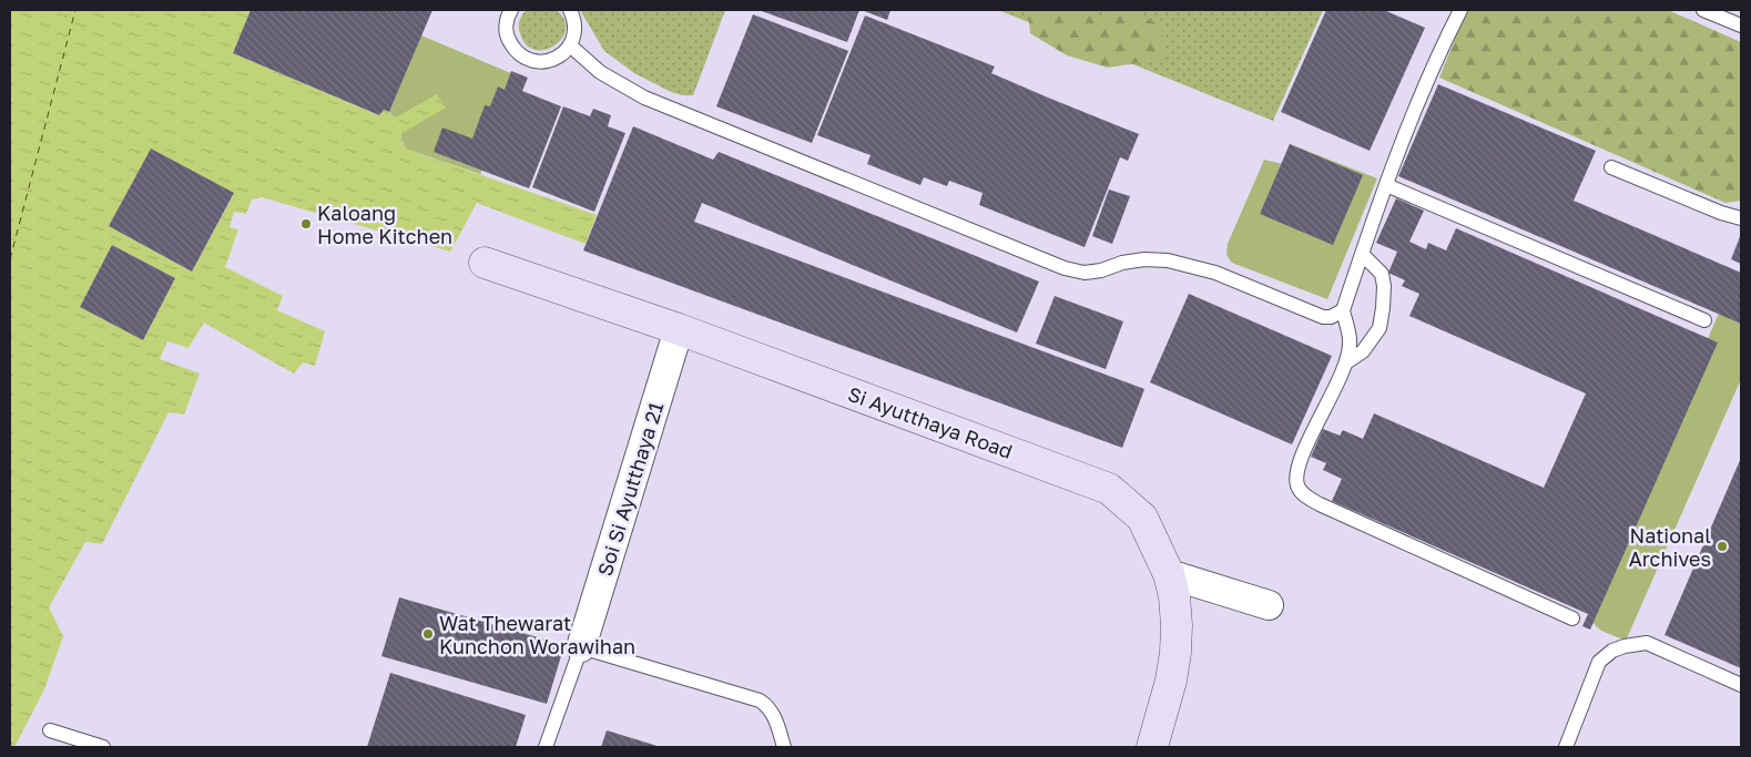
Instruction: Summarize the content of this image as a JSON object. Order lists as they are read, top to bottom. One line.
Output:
{"streets":{"street":["Si Ayutthaya Road","Soi Si Ayutthaya 21"]},"crossings":[["Si Ayutthaya Road","Soi Si Ayutthaya 21"]],"places":["Kaloang Home Kitchen","National Archives","Wat Thewarat Kunchon Worawihan"]}
